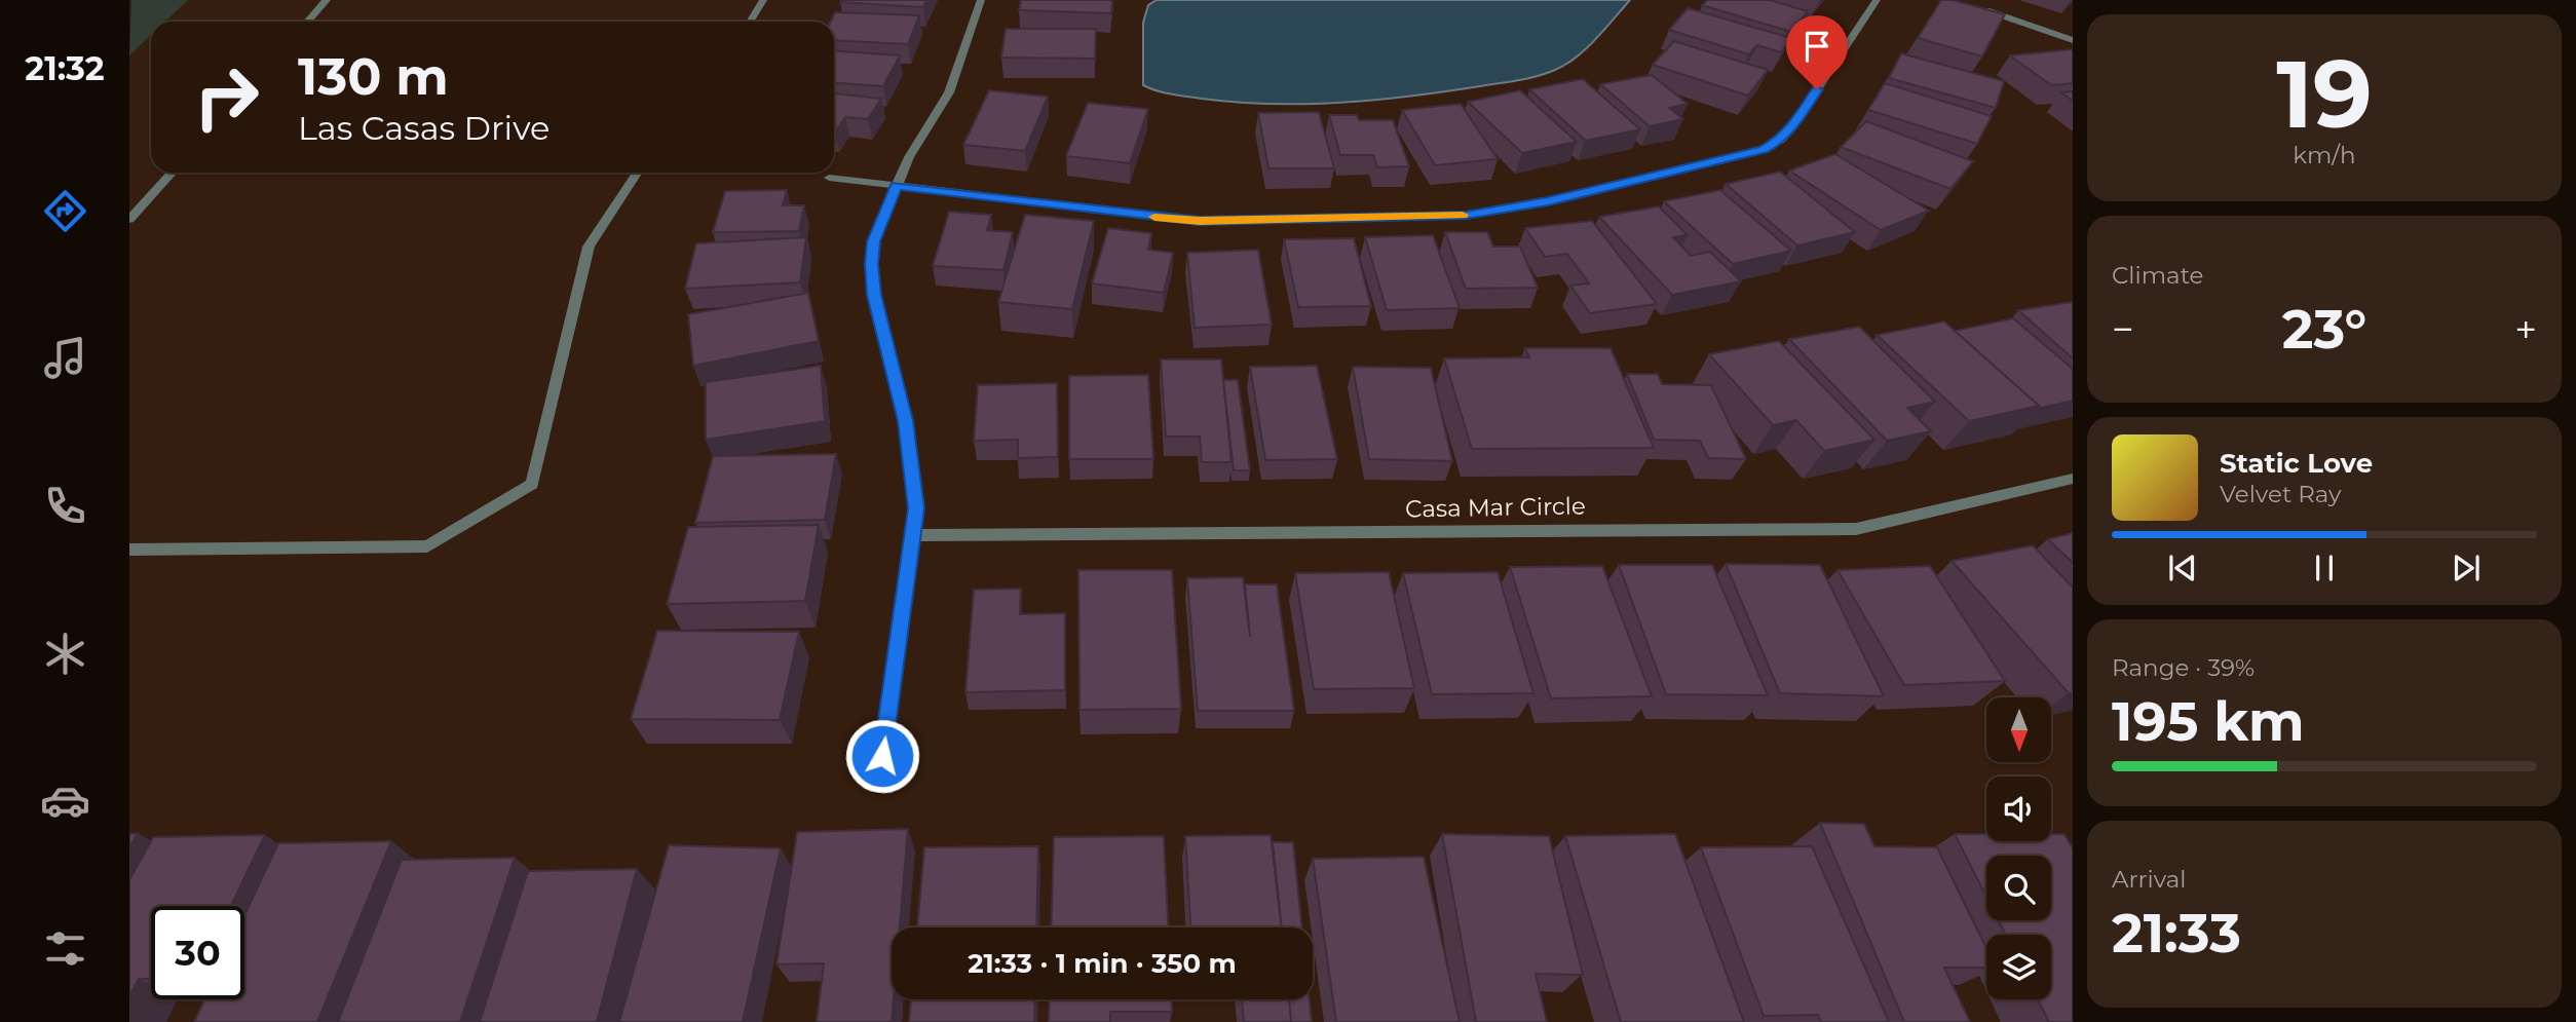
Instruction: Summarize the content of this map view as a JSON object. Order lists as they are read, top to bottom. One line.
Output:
{"streets":{"street":["Casa Mar Circle"]},"north":"bottom","page":{"tabs":"21:32","tile":[["19","km/h"],"Climate",["Range · 39%","195 km"],["Arrival","21:33"]],"turn":["130 m","Las Casas Drive"],"heat":["−","23°","+"],"song":["Static Love","Velvet Ray"],"limit":"30","trip":"21:33 · 1 min · 350 m"}}
